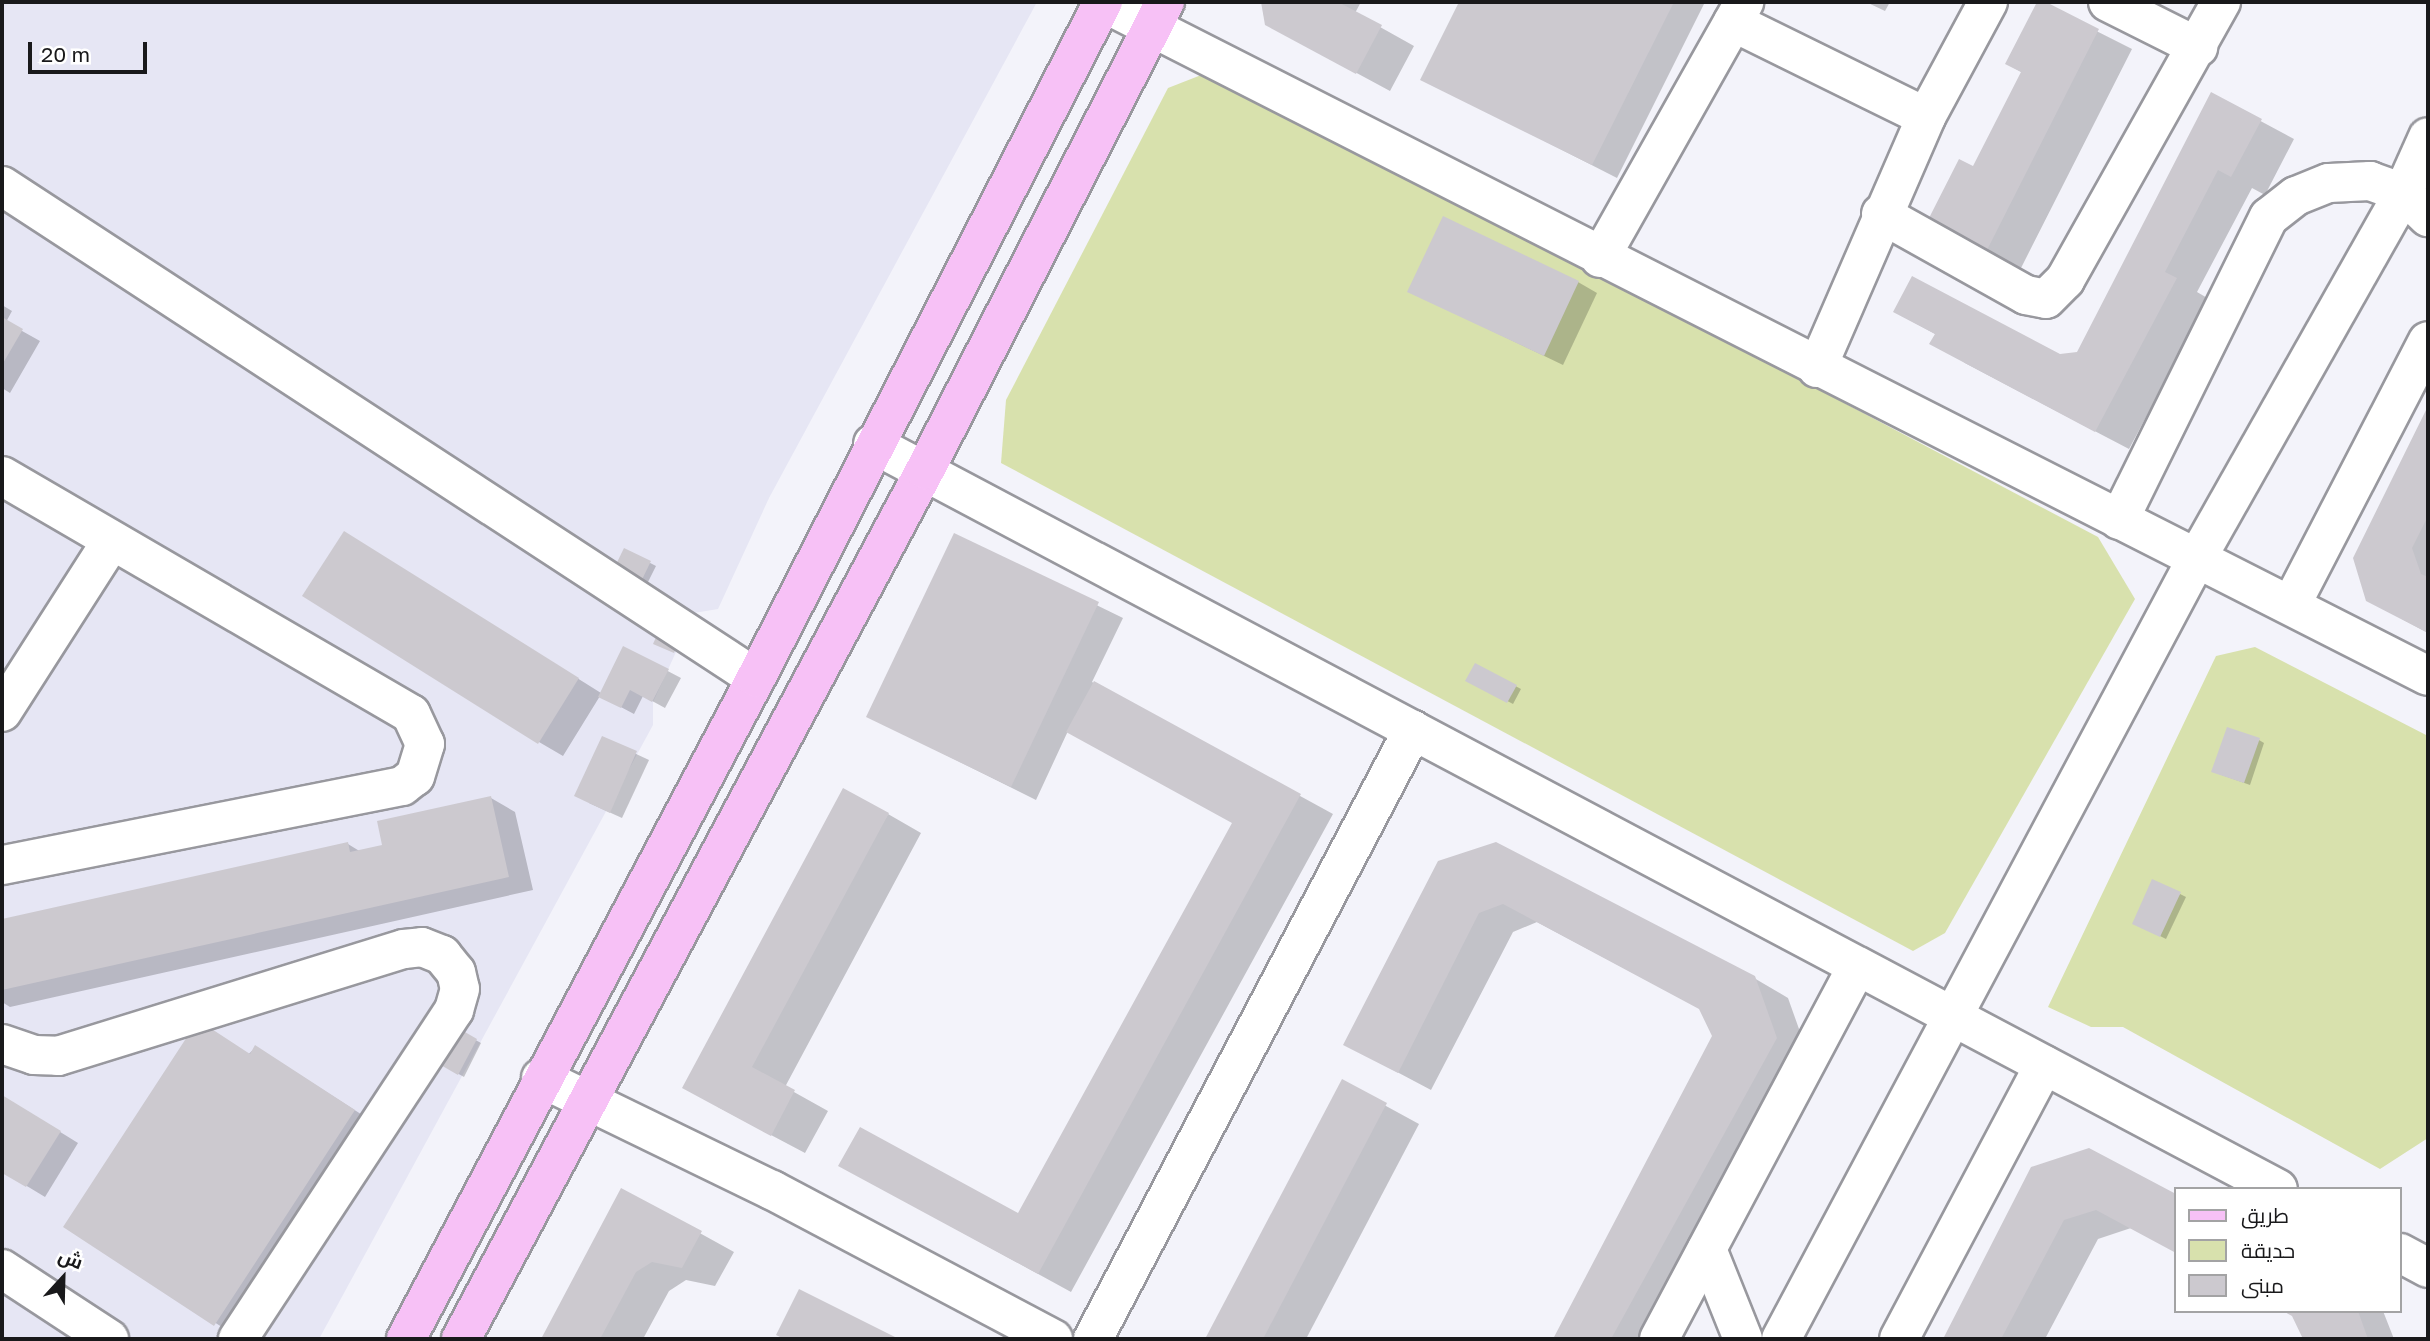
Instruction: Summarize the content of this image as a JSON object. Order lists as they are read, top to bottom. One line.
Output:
{"legend":["طريق","حديقة","مبنى"],"scale_bar":"20 m","north":"top"}
